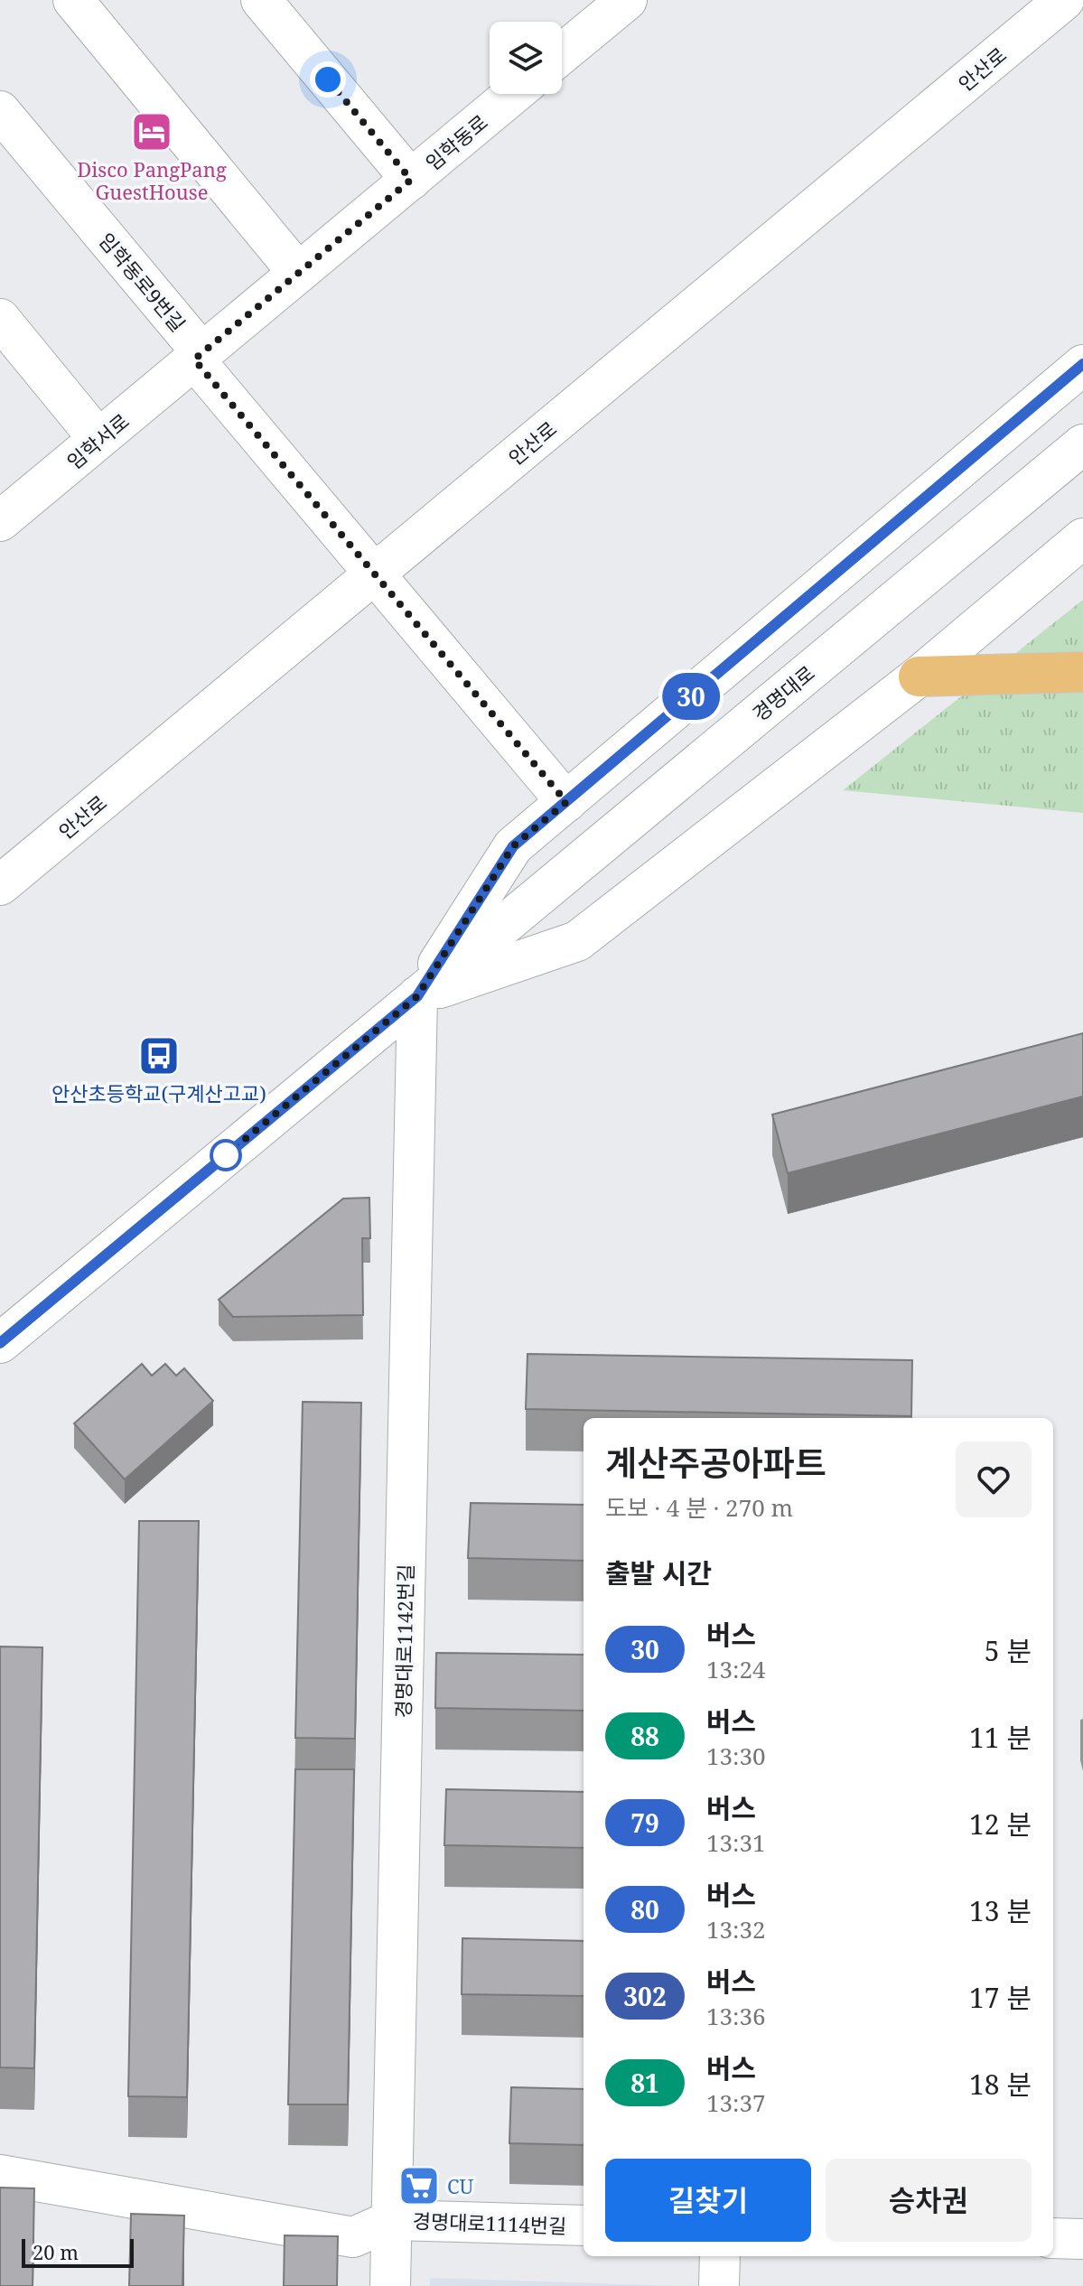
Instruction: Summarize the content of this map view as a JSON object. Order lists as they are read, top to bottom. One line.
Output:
{"streets":{"street":["안산로","임학동로","임학동로9번길","임학서로","경명대로","경명대로1142번길","경명대로1114번길"]},"crossings":[["임학동로","임학동로9번길"],["임학동로","임학서로"],["임학동로9번길","임학서로"],["경명대로","경명대로1142번길"],["경명대로1142번길","경명대로1114번길"]],"places":{"hotel":["Disco PangPang GuestHouse"],"bus stop":["안산초등학교(구계산고교)"],"supermarket":["CU"]},"lines":["bus line 30"],"scale_bar":"20 m","page":{"on_map":"30","heading":[["계산주공아파트","도보 · 4 분 · 270 m"],"출발 시간"],"list":[{"mark":"30","name":"버스","note":"13:24","value":"5 분"},{"mark":"88","name":"버스","note":"13:30","value":"11 분"},{"mark":"79","name":"버스","note":"13:31","value":"12 분"},{"mark":"80","name":"버스","note":"13:32","value":"13 분"},{"mark":"302","name":"버스","note":"13:36","value":"17 분"},{"mark":"81","name":"버스","note":"13:37","value":"18 분"}],"buttons":["길찾기","승차권"],"scale":"20 m"}}
